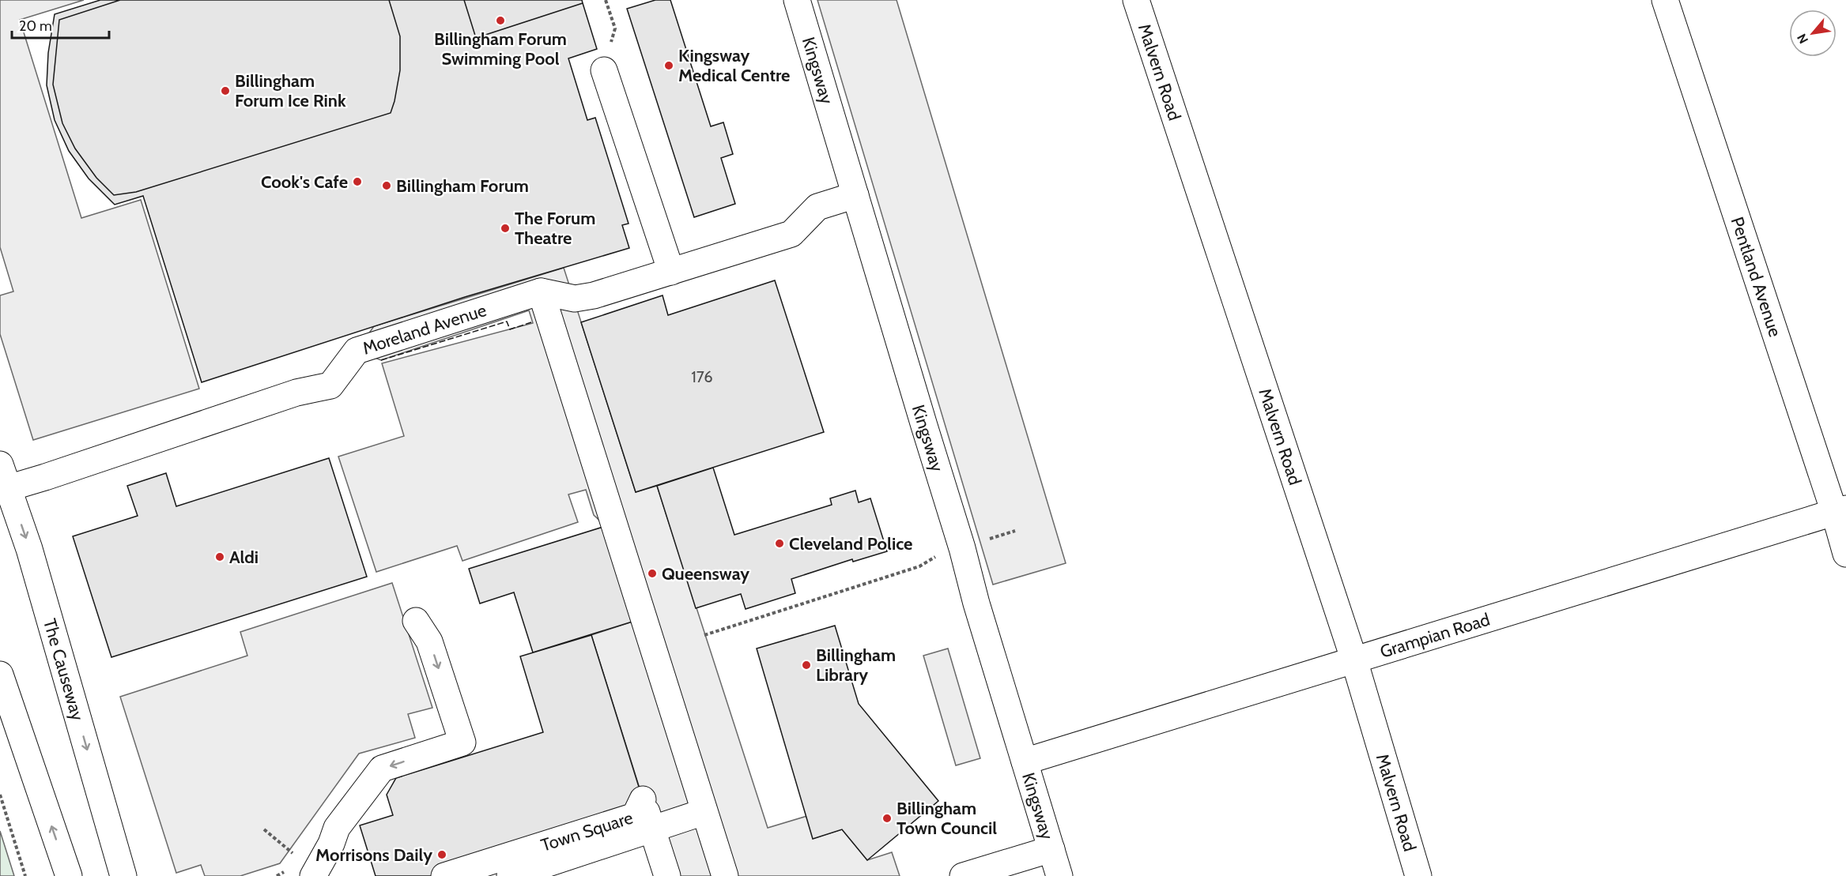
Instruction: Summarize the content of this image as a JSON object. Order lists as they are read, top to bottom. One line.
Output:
{"streets":{"street":["Kingsway","Malvern Road","Pentland Avenue","Moreland Avenue","Grampian Road","The Causeway","Town Square"]},"crossings":[["Kingsway","Moreland Avenue"],["Kingsway","Grampian Road"],["Malvern Road","Grampian Road"],["Pentland Avenue","Grampian Road"],["Moreland Avenue","The Causeway"]],"places":["Billingham Forum Swimming Pool","Kingsway Medical Centre","Billingham Forum Ice Rink","Cook's Cafe","Billingham Forum","The Forum Theatre","Cleveland Police","Aldi","Queensway","Billingham Library","Billingham Town Council","Morrisons Daily"],"house_numbers":["176"],"scale_bar":"20 m","north":"bottom left"}
